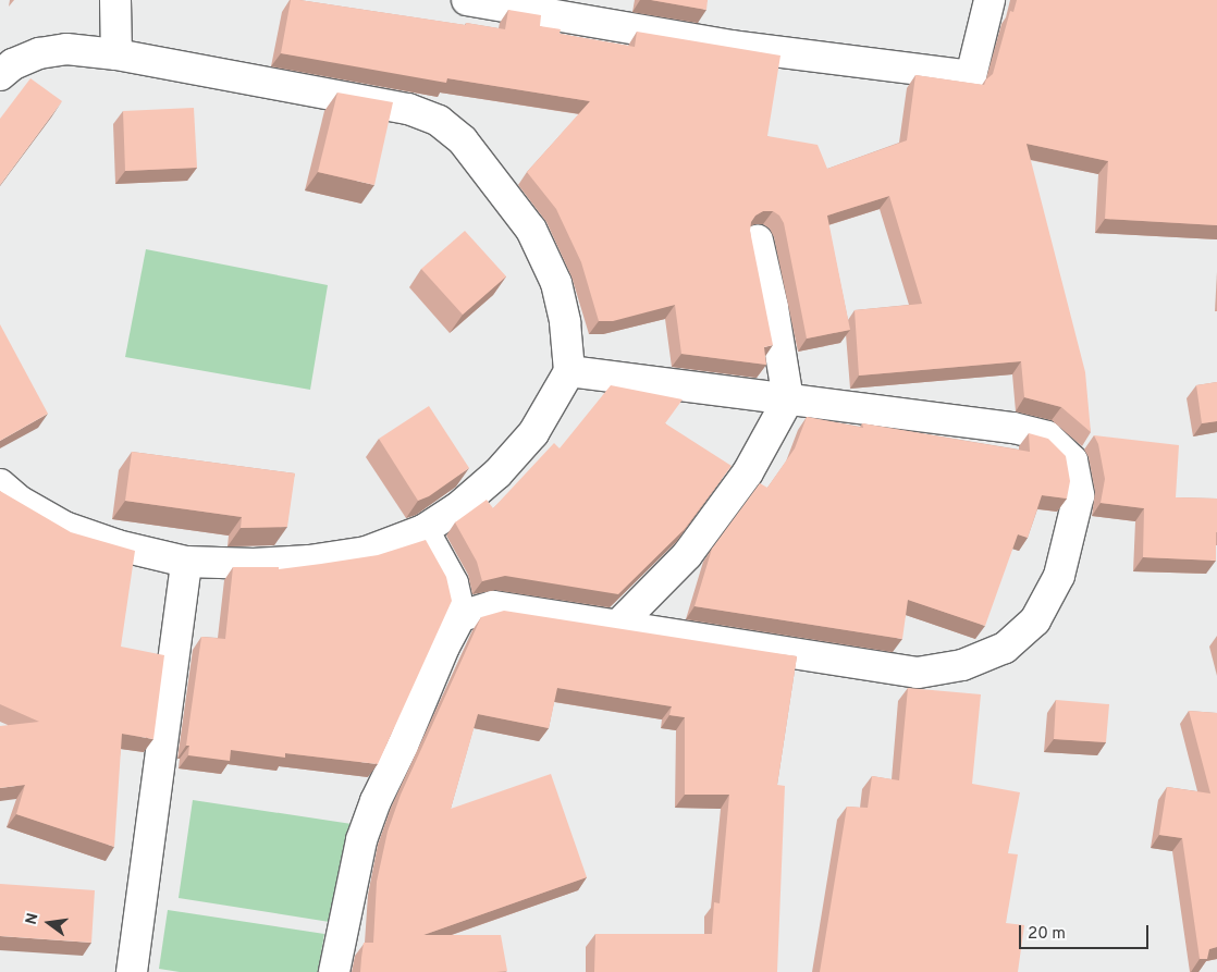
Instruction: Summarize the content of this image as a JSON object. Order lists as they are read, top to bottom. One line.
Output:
{"scale_bar":"20 m","north":"left"}
